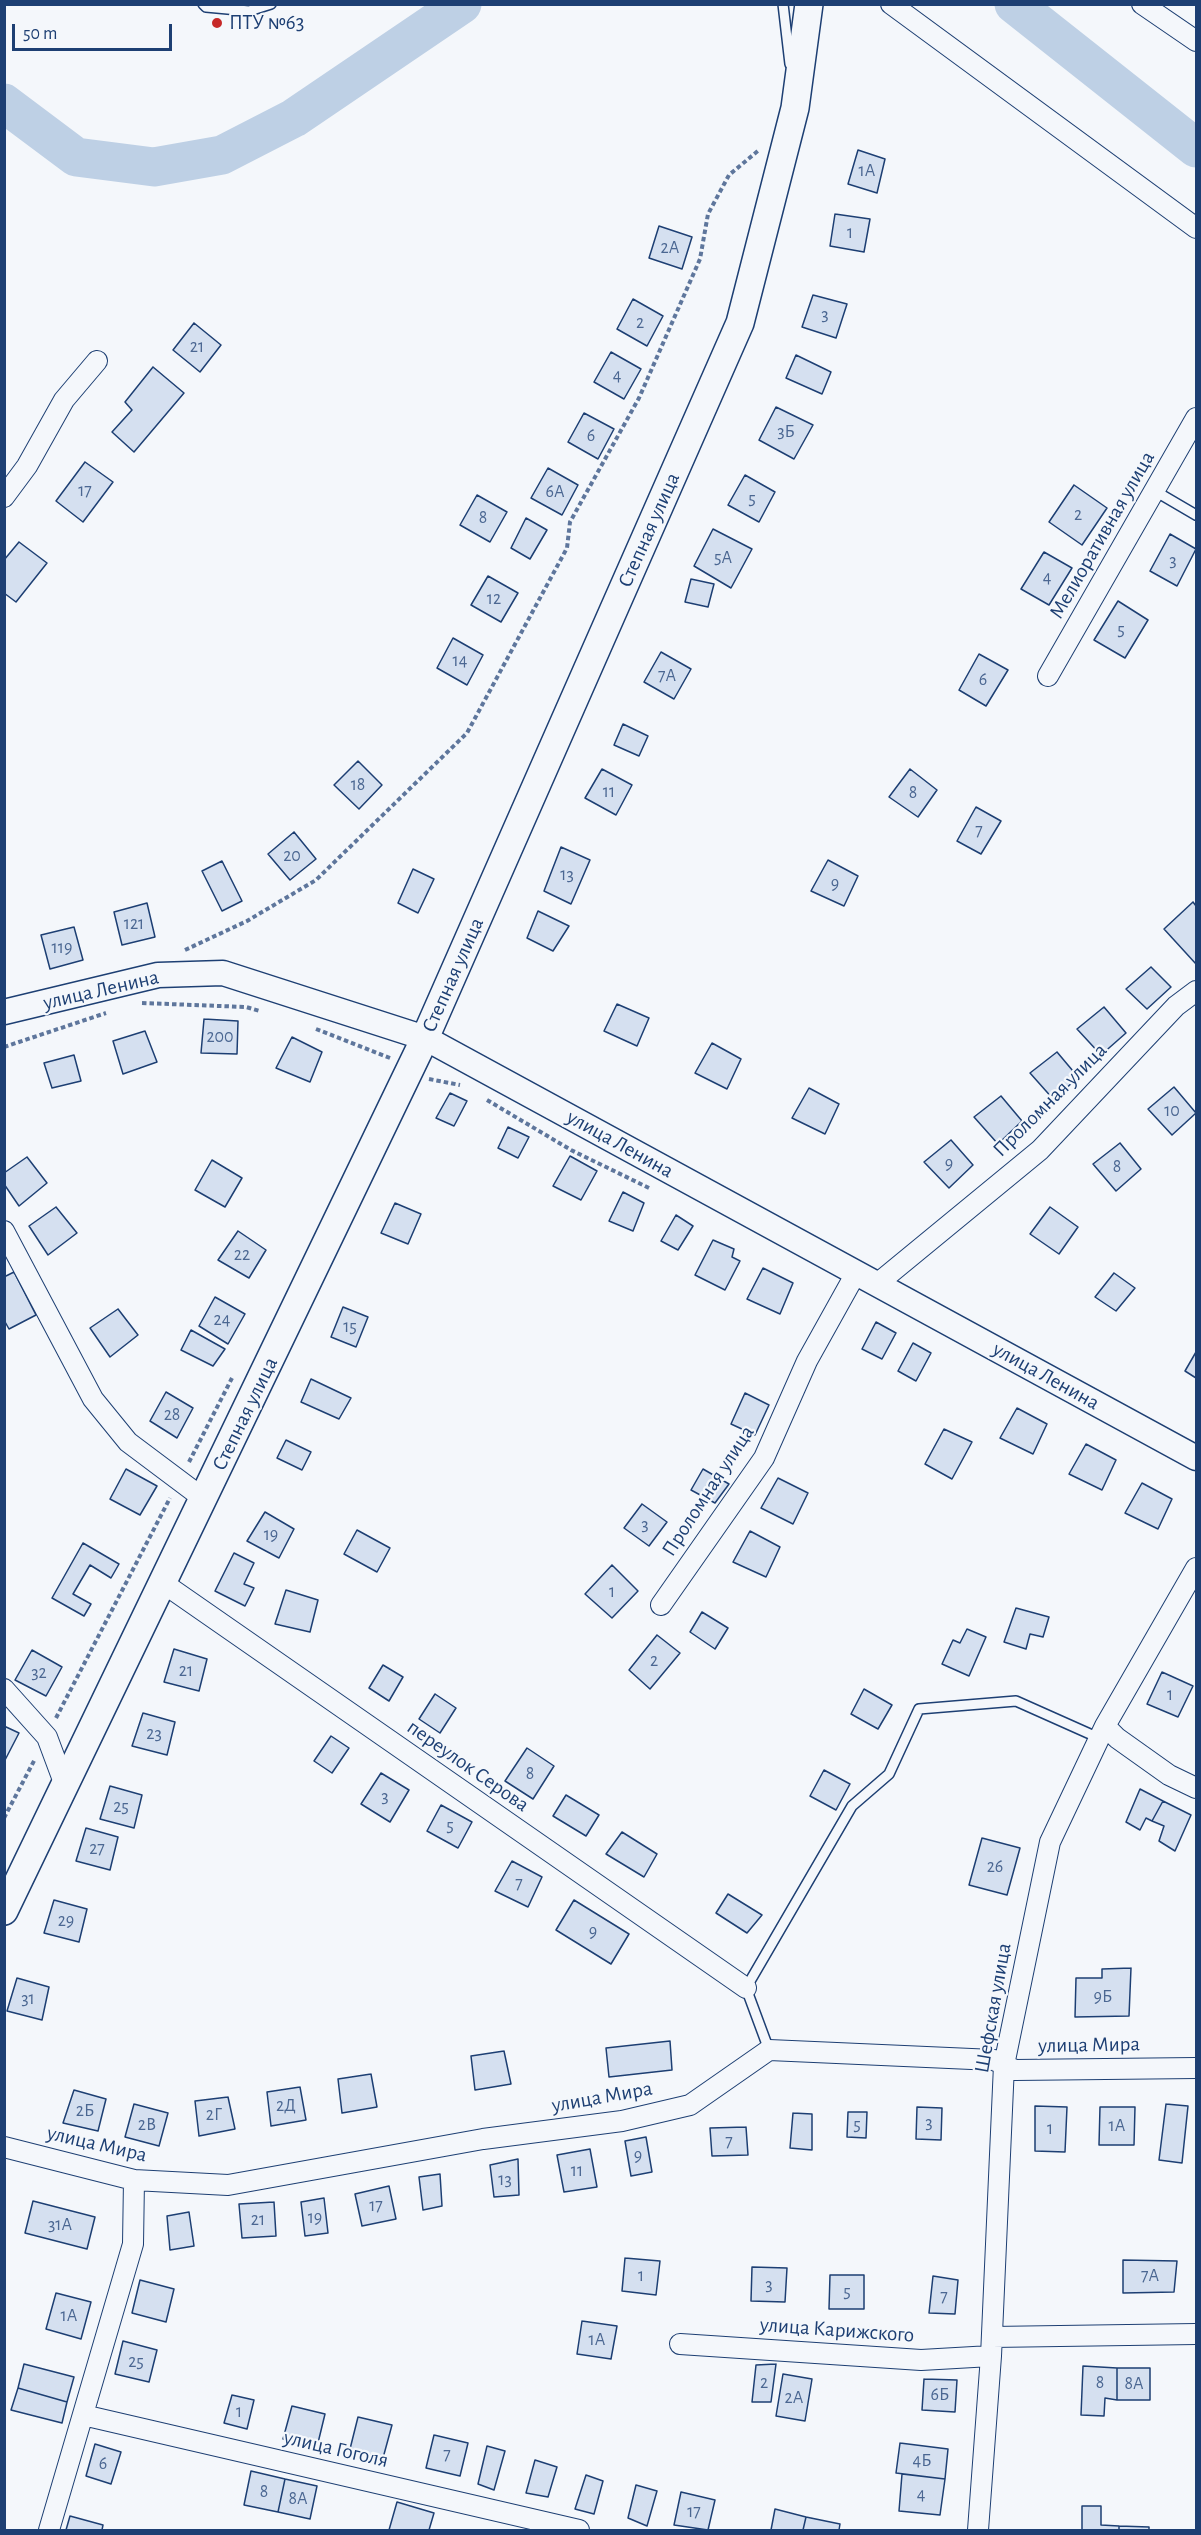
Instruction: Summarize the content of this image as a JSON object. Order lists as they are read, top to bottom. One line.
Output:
{"streets":{"main road":["Степная улица"],"street":["Мелиоративная улица","улица Ленина","Проломная улица","переулок Серова","Шефская улица","улица Мира","улица Карижского","улица Гоголя"]},"crossings":[["Степная улица","улица Ленина"],["Степная улица","переулок Серова"],["улица Ленина","Проломная улица"],["Шефская улица","улица Мира"],["Шефская улица","улица Карижского"]],"places":["ПТУ №63"],"house_numbers":["1А","1","2А","3","2","21","4","3Б","6","17","6А","5","2","8","5А","3","4","12","5","14","7А","6","18","11","8","7","20","13","9","121","119","200","10","9","8","22","24","15","28","3","19","1","2","21","32","1","23","8","3","25","5","27","26","7","29","9","9Б","31","2Д","2Б","2Г","3","2В","5","1А","1","7","9","11","13","17","19","21","31А","1","7А","3","5","7","1А","1А","25","2","8","8А","6Б","2А","1","7","4Б","6","8","4","8А","17"],"scale_bar":"50 m"}
